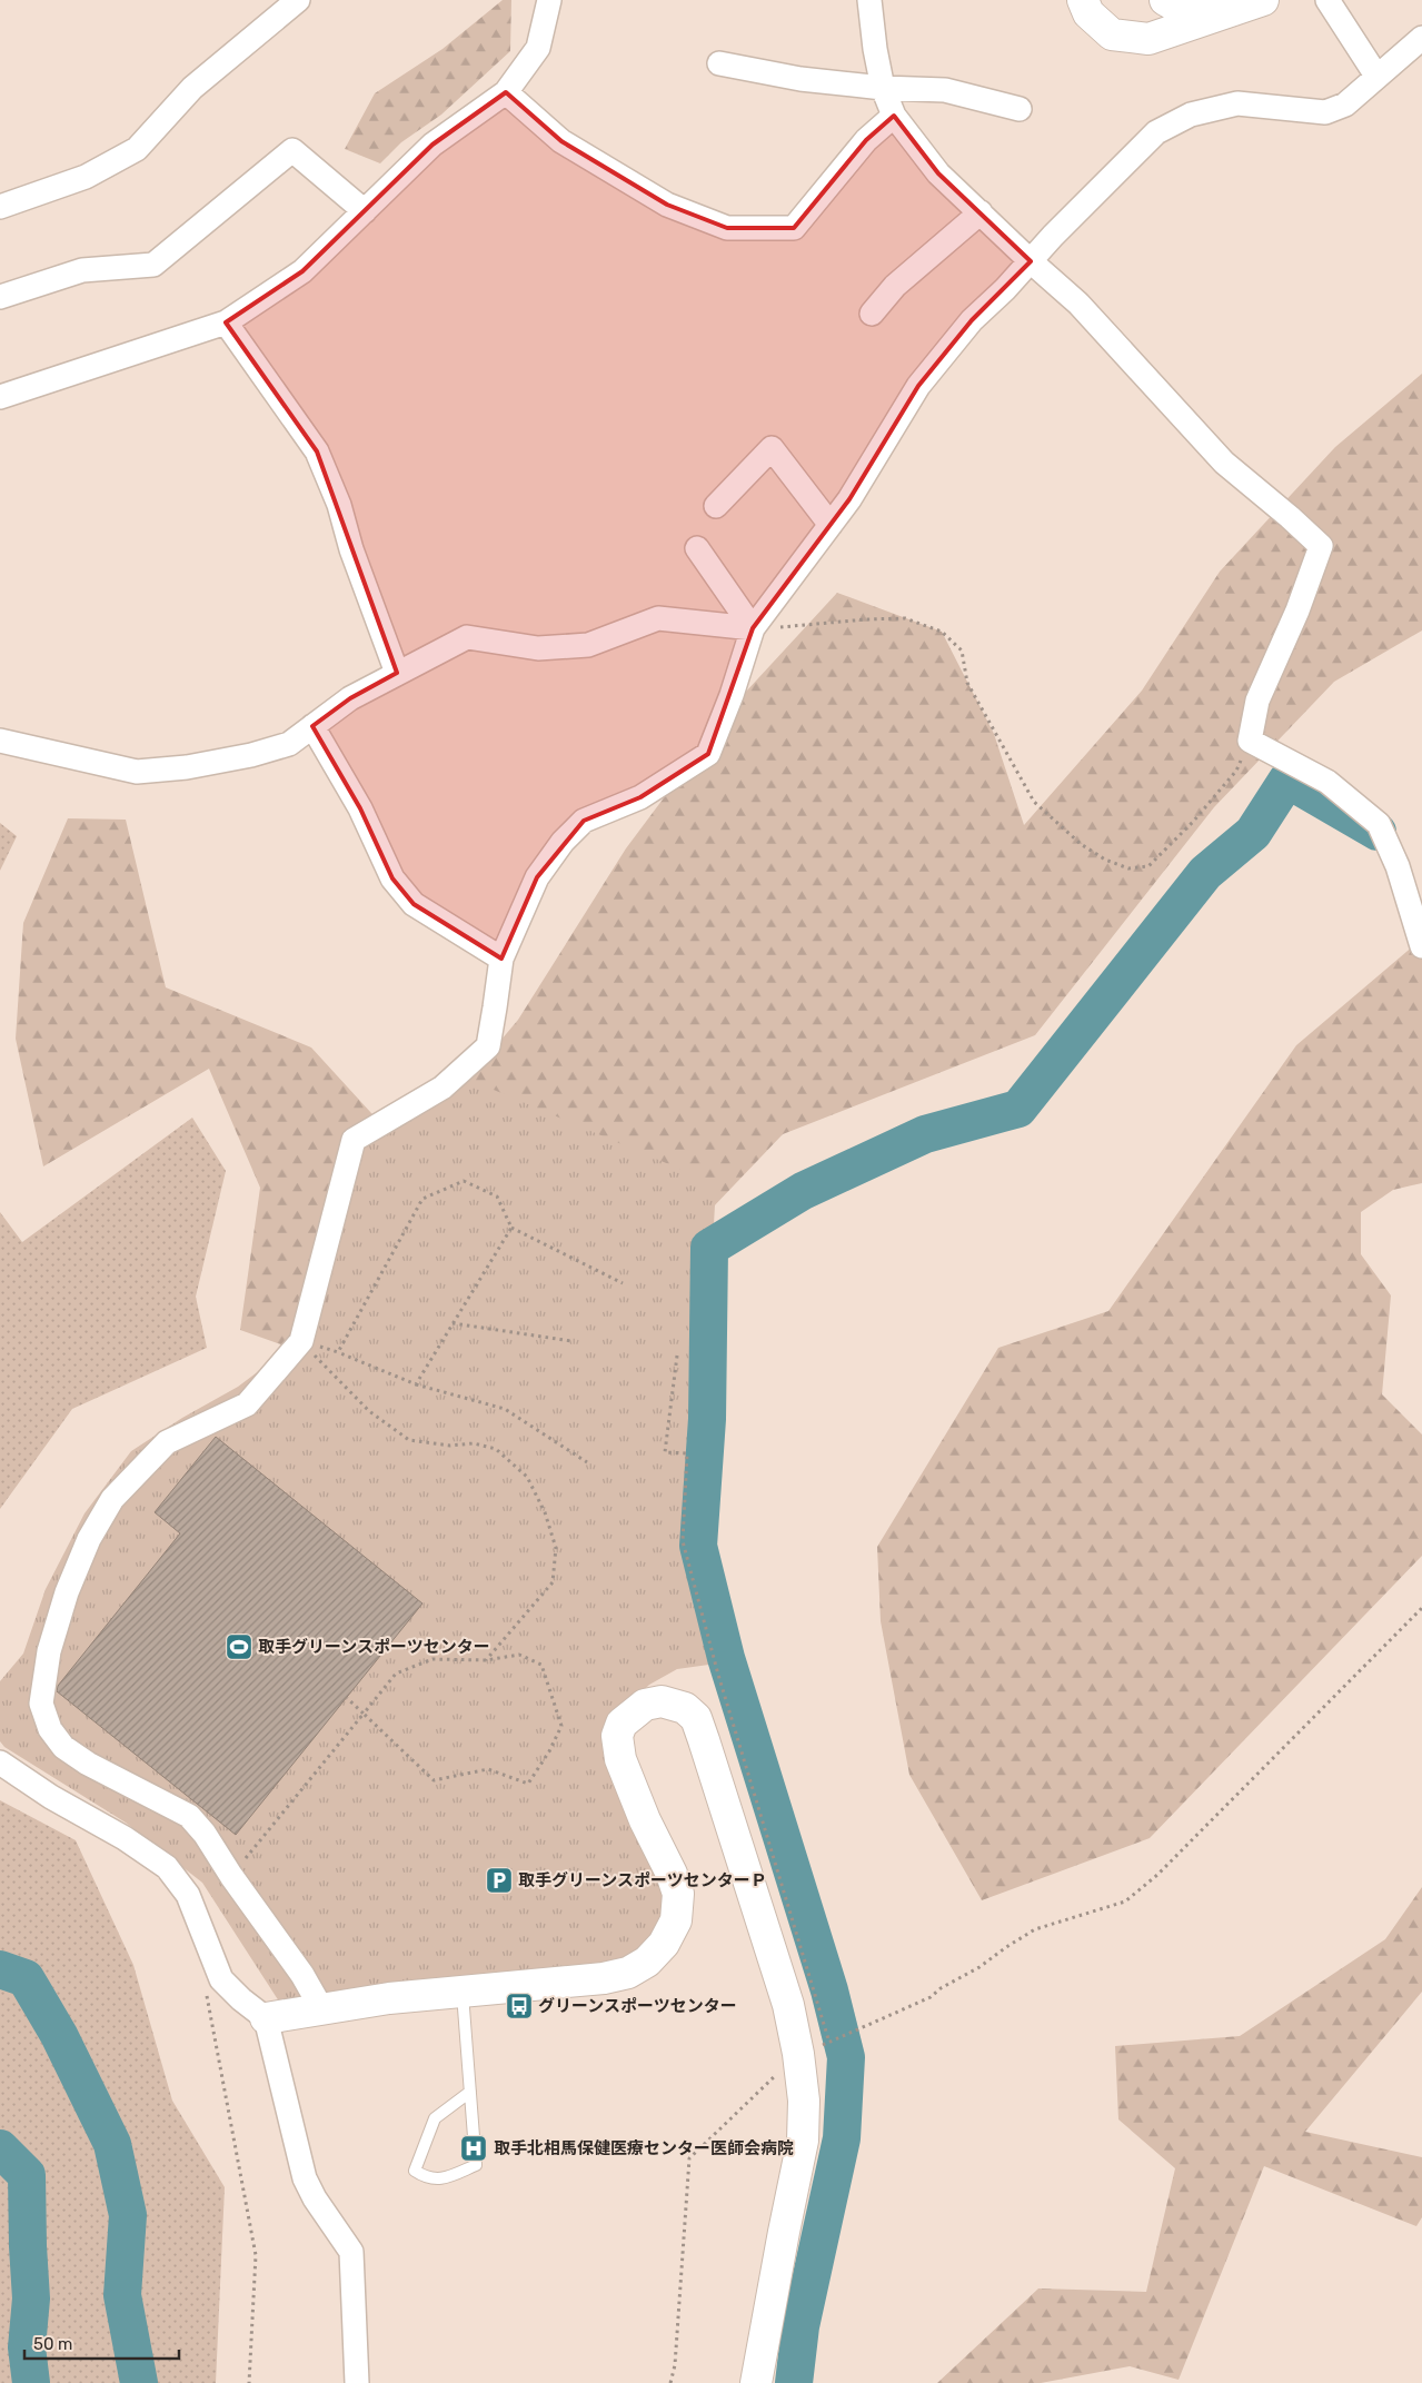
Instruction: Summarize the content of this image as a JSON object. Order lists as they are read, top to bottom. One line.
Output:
{"places":{"sports":["取手グリーンスポーツセンター"],"parking":["取手グリーンスポーツセンターＰ"],"bus stop":["グリーンスポーツセンター"],"hospital":["取手北相馬保健医療センター医師会病院"]},"scale_bar":"50 m"}
